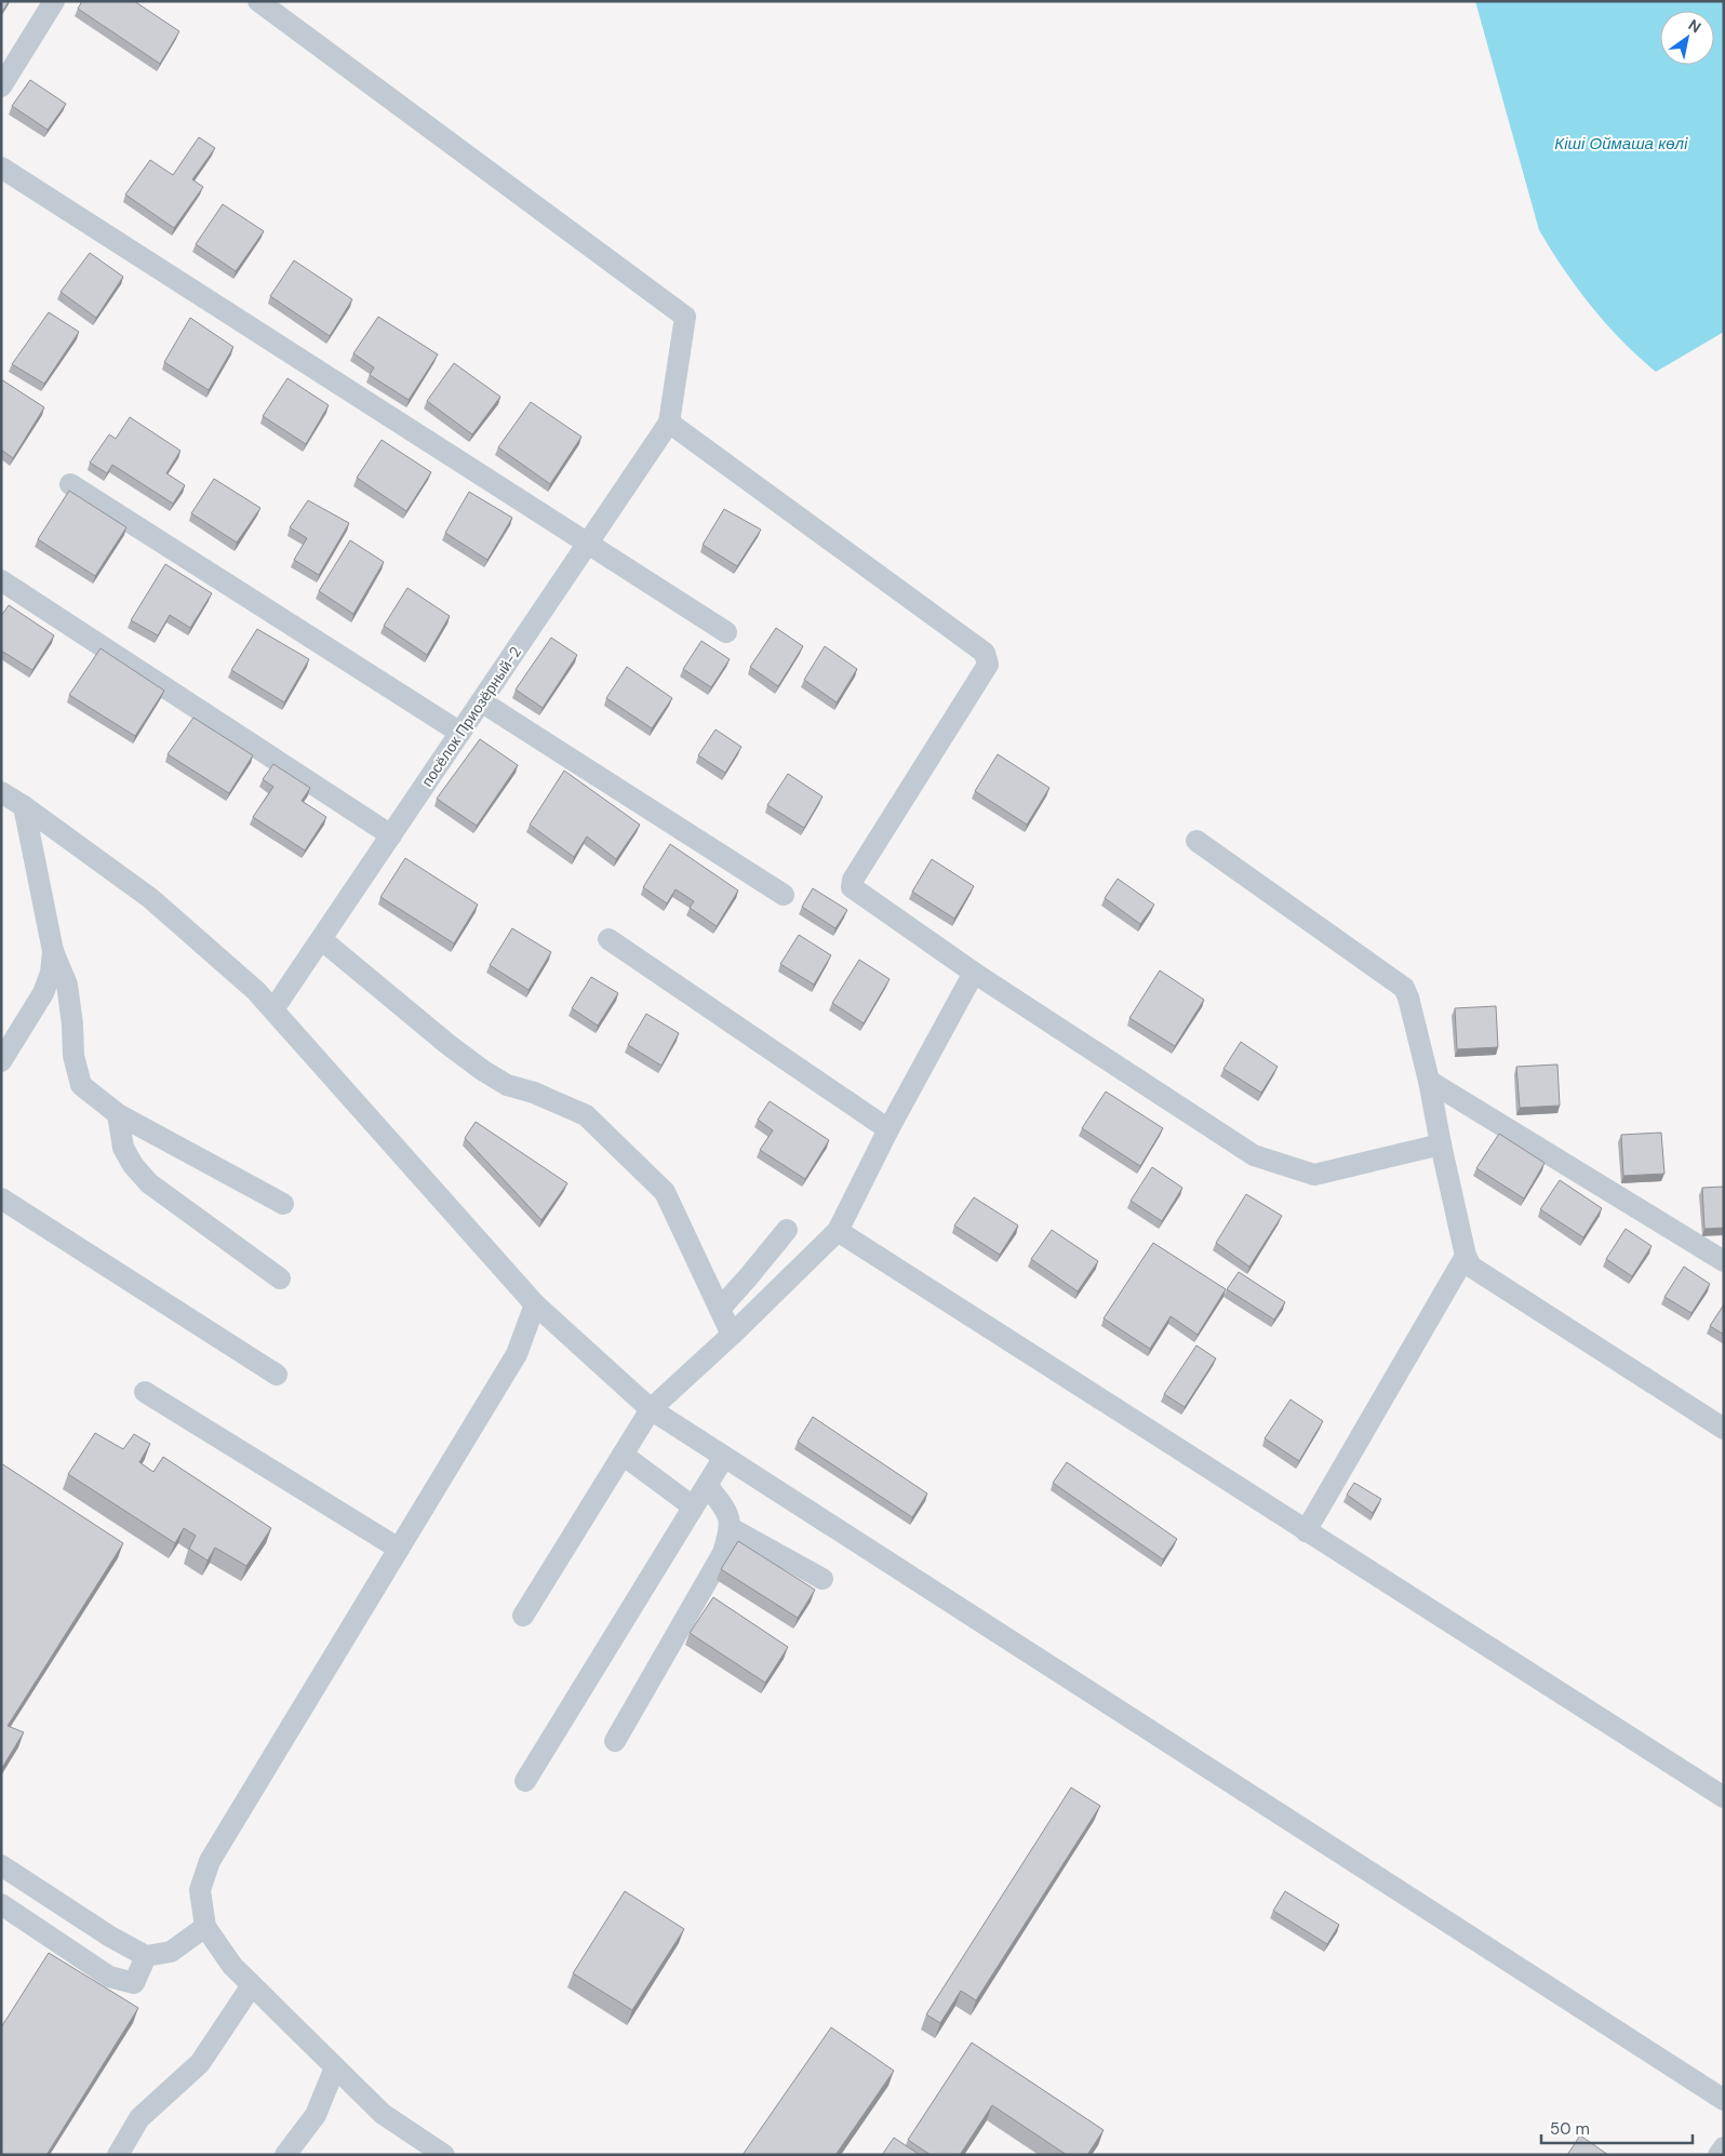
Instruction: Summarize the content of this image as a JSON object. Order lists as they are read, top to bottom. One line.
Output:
{"streets":{"street":["посёлок Приозёрный-2"]},"water":["Кіші Оймаша көлi"],"scale_bar":"50 m","north":"top right"}
